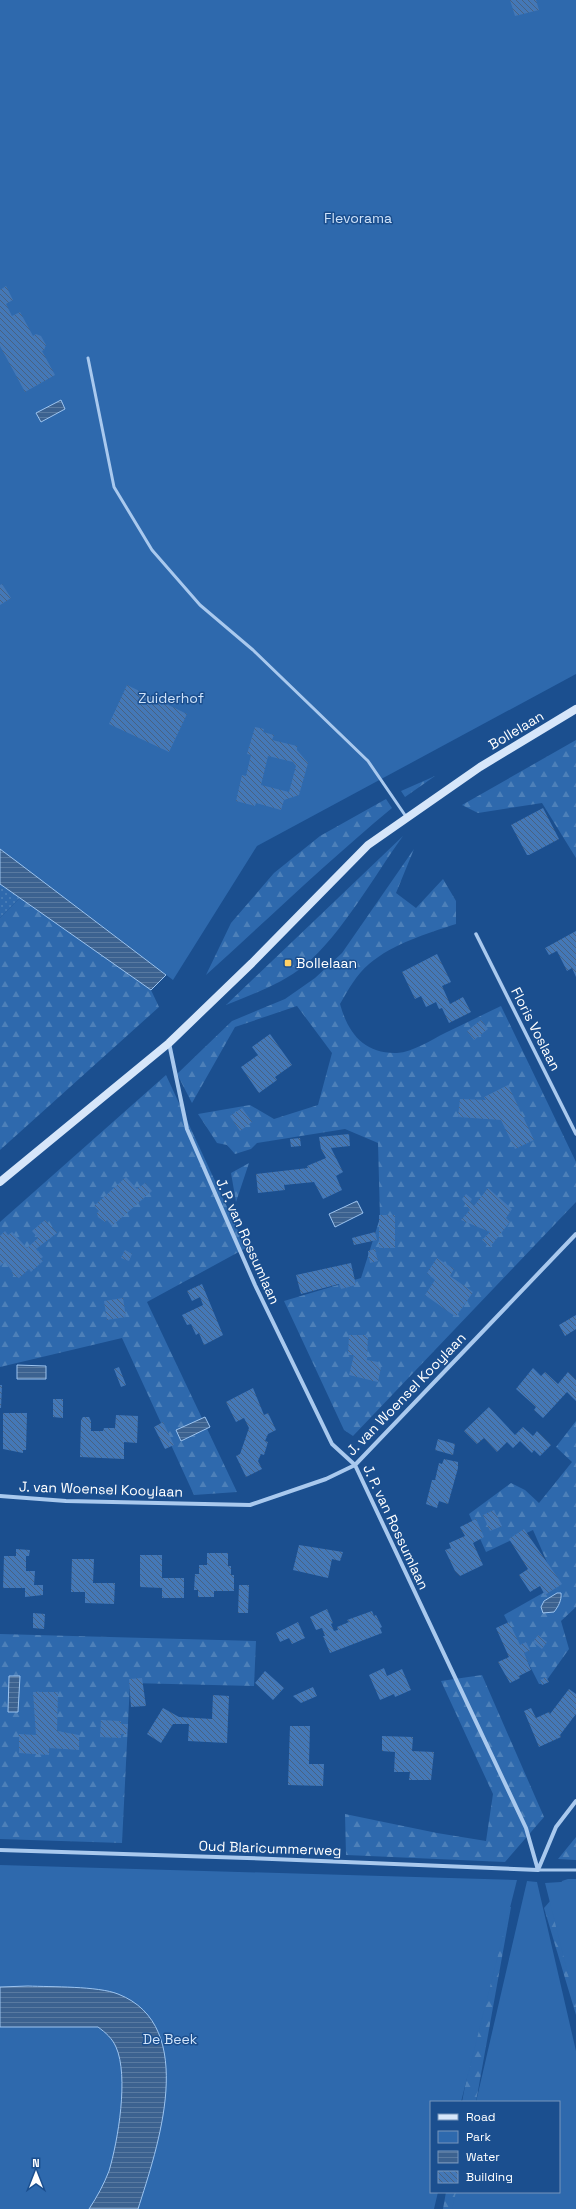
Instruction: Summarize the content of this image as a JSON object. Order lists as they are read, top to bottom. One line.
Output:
{"streets":{"main road":["Bollelaan"],"street":["Floris Voslaan","J. P. van Rossumlaan","J. van Woensel Kooylaan","Oud Blaricummerweg"]},"crossings":[["Bollelaan","J. P. van Rossumlaan"],["J. P. van Rossumlaan","J. van Woensel Kooylaan"],["J. P. van Rossumlaan","Oud Blaricummerweg"]],"parks":["Flevorama","Zuiderhof","De Beek"],"places":{"transit":["Bollelaan"]},"legend":["Road","Park","Water","Building"],"north":"top"}
